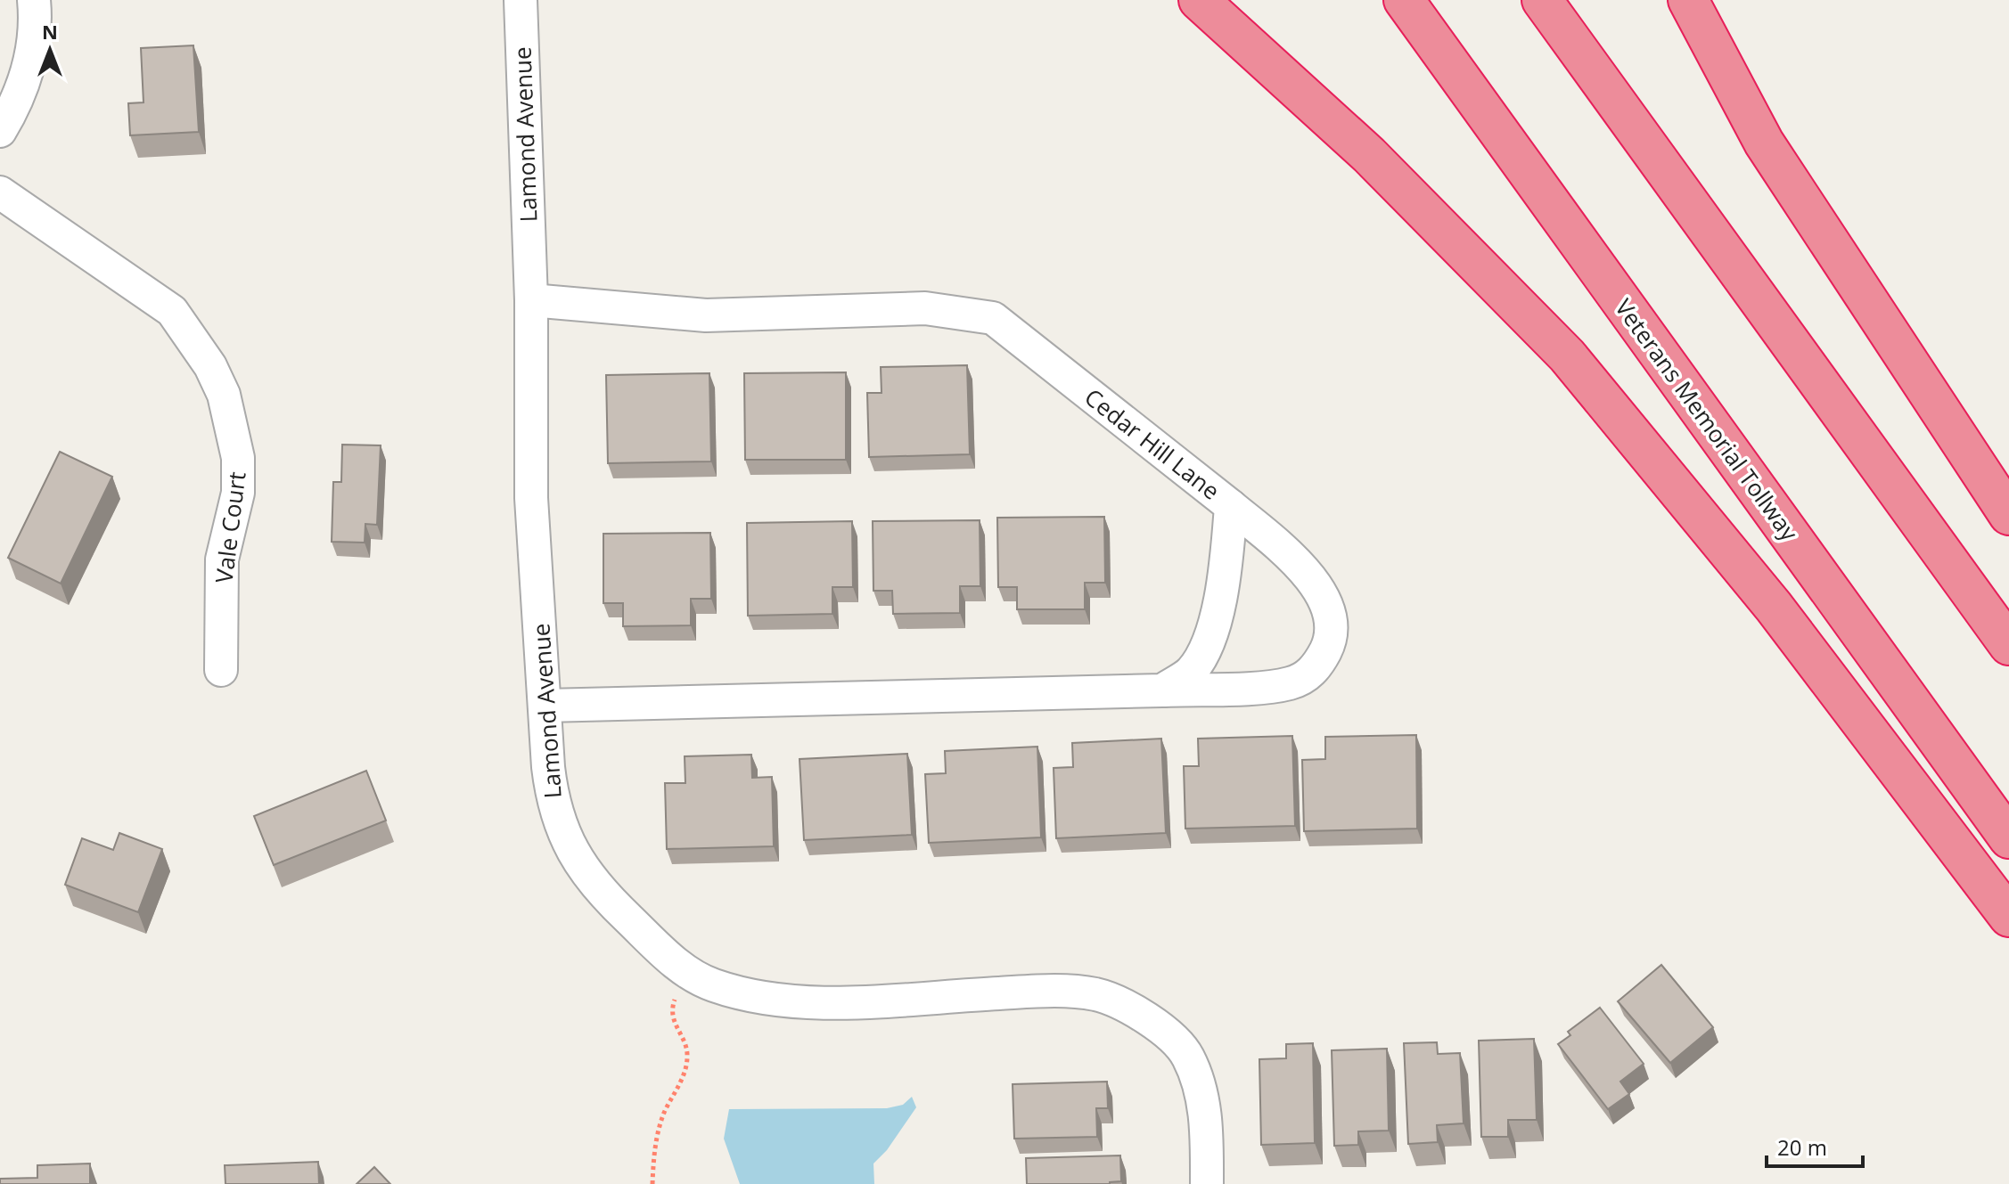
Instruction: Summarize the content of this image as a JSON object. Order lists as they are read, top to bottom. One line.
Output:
{"streets":{"highway":["Veterans Memorial Tollway"],"street":["Lamond Avenue","Cedar Hill Lane","Vale Court"]},"crossings":[["Lamond Avenue","Cedar Hill Lane"]],"scale_bar":"20 m","north":"top"}
